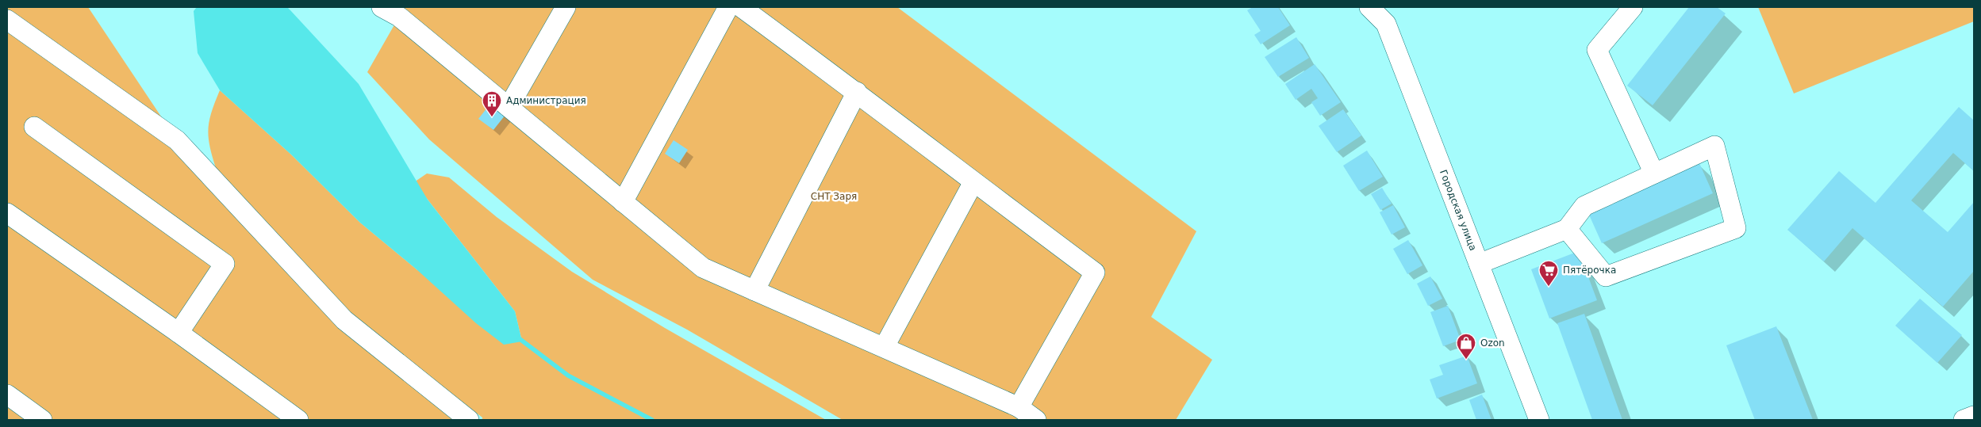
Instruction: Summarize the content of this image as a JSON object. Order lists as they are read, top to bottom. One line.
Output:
{"streets":{"street":["Городская улица"]},"parks":["СНТ Заря"],"places":{"building":["Администрация"],"supermarket":["Пятёрочка"],"shop":["Ozon"]}}
